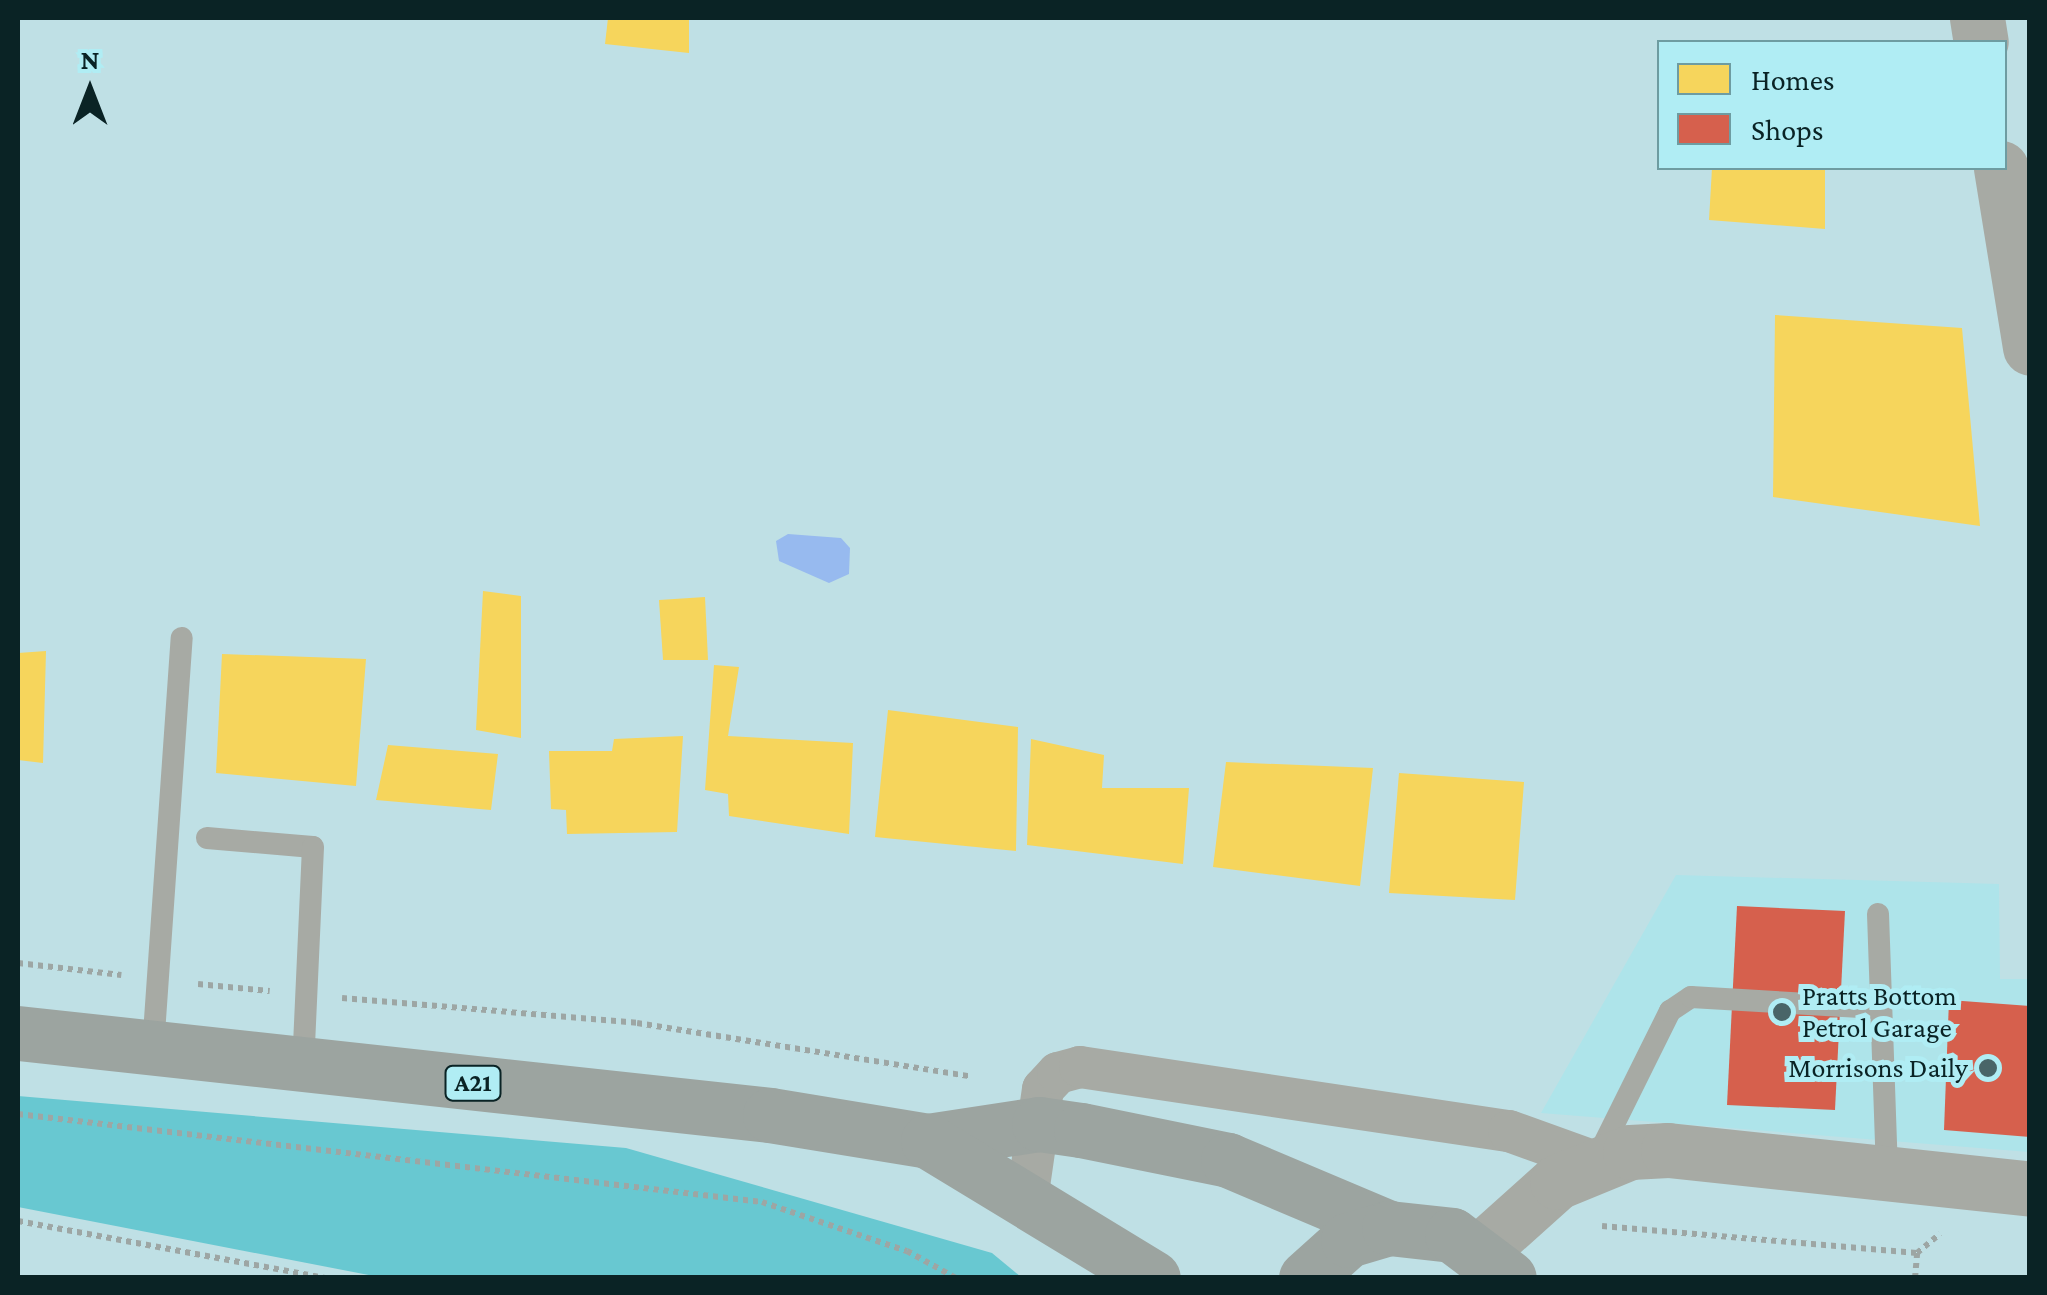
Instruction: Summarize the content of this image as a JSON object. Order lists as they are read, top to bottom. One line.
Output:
{"streets":{"highway":["A21"]},"places":["Pratts Bottom Petrol Garage","Morrisons Daily"],"legend":["Homes","Shops"],"north":"top"}
